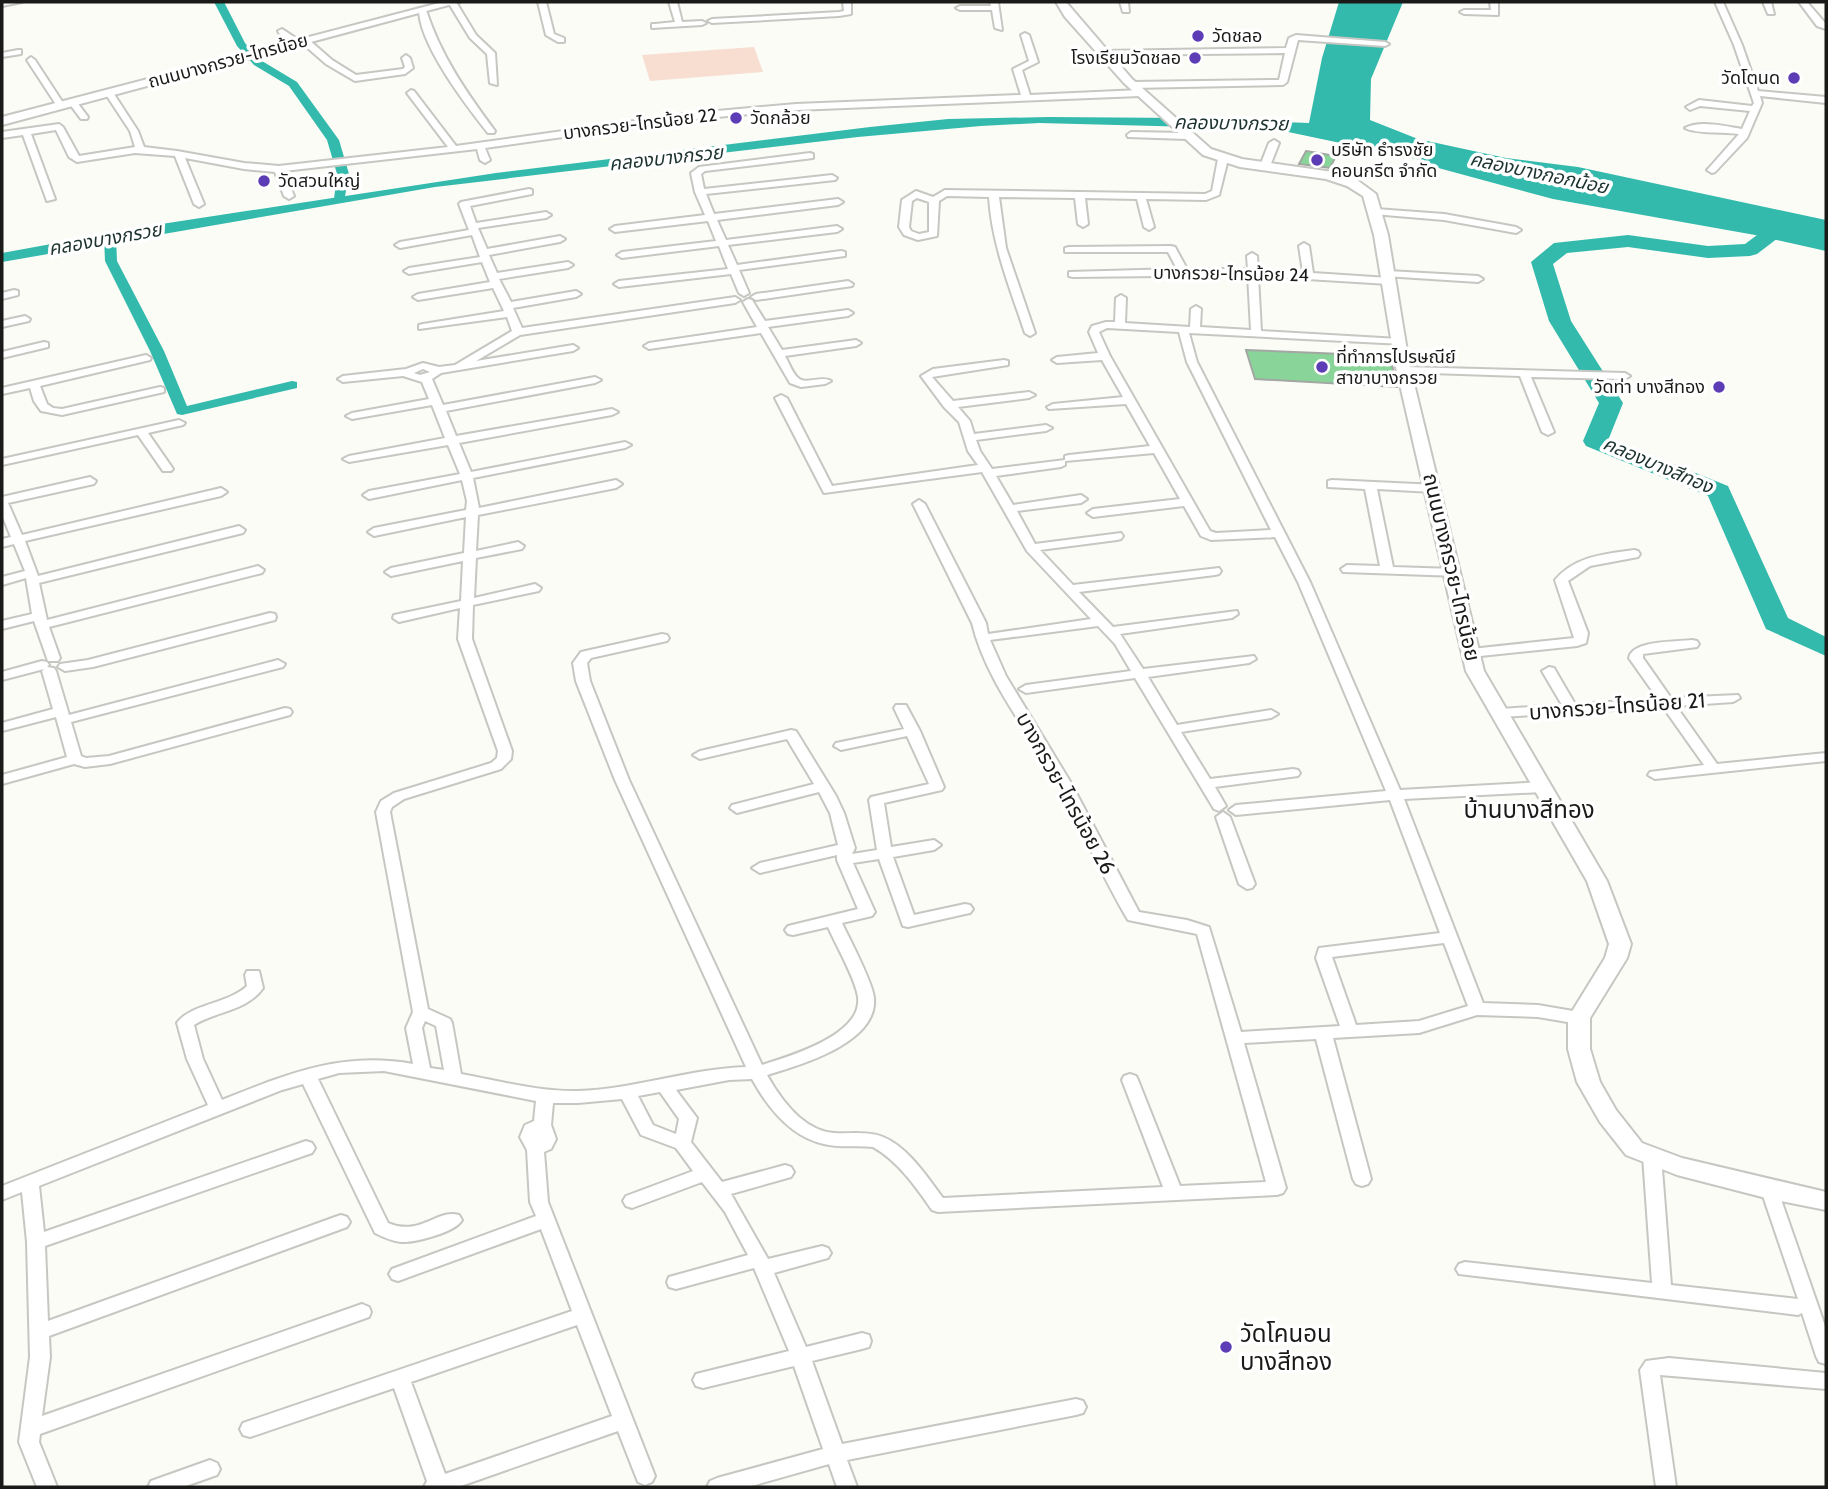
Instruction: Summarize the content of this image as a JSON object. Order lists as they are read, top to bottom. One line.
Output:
{"streets":{"main road":["ถนนบางกรวย-ไทรน้อย"],"street":["บางกรวย-ไทรน้อย 22","บางกรวย-ไทรน้อย 24","บางกรวย-ไทรน้อย 21","บางกรวย-ไทรน้อย 26"]},"crossings":[["ถนนบางกรวย-ไทรน้อย","บางกรวย-ไทรน้อย 22"],["ถนนบางกรวย-ไทรน้อย","บางกรวย-ไทรน้อย 24"],["ถนนบางกรวย-ไทรน้อย","บางกรวย-ไทรน้อย 21"]],"districts":["บ้านบางสีทอง"],"water":["คลองบางกรวย","คลองบางกอกน้อย","คลองบางสีทอง"],"places":["วัดชลอ","โรงเรียนวัดชลอ","วัดโตนด","วัดกล้วย","บริษัท ธำรงชัย คอนกรีต จำกัด","วัดสวนใหญ่","ที่ทำการไปรษณีย์ สาขาบางกรวย","วัดท่า บางสีทอง","วัดโคนอน บางสีทอง"]}
